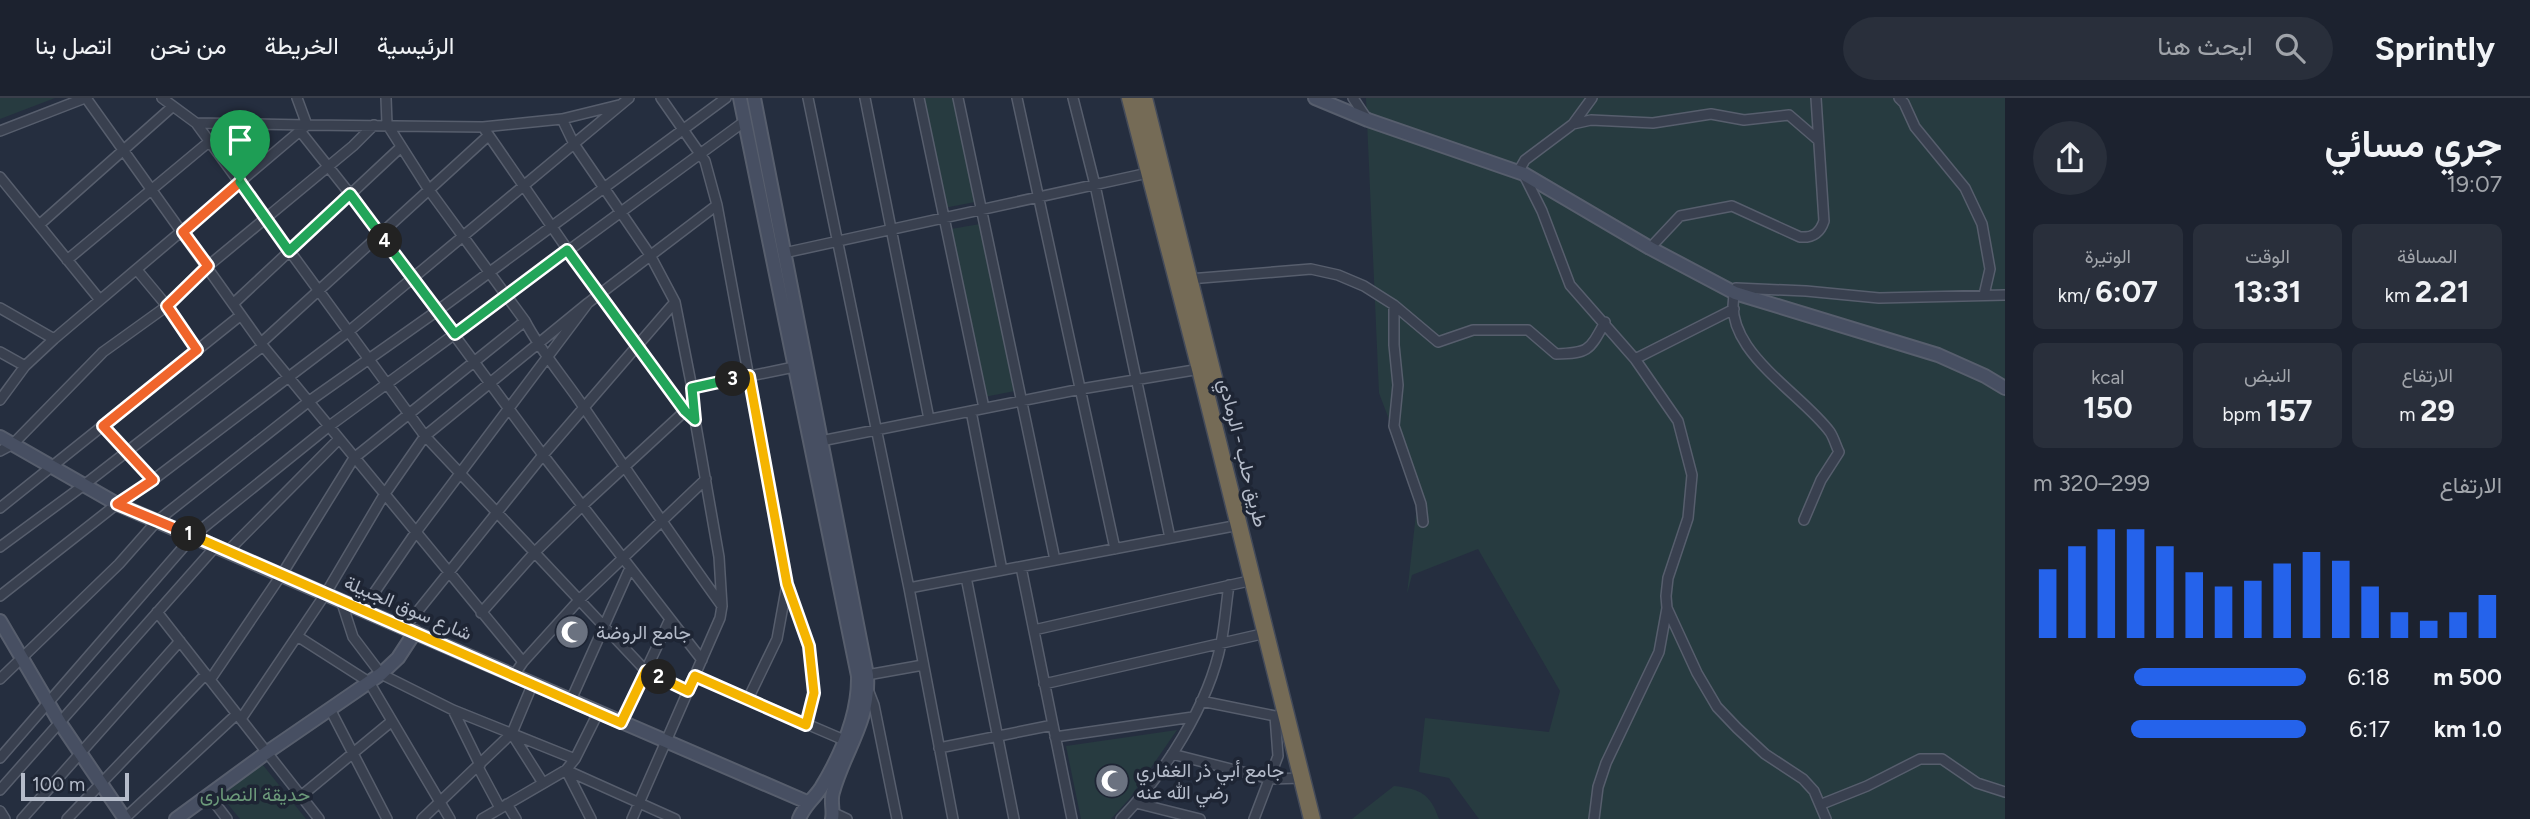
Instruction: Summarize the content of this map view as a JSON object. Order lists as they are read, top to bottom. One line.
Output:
{"streets":{"highway":["طريق حلب - الرمادي"],"street":["شارع سوق الجبيلة"]},"parks":["حديقة النصارى"],"places":{"mosque":["جامع الروضة","جامع أبي ذر الغفاري رضي الله عنه"]},"scale_bar":"100 m","page":{"header":"Sprintly","search":"ابحث هنا","nav":["الرئيسية","الخريطة","من نحن","اتصل بنا"],"heading":["جري مسائي","19:07"],"stats":[["المسافة","2.21 km"],["الوقت","13:31"],["الوتيرة","6:07 /km"],["الارتفاع","29 m"],["النبض","157 bpm"],["kcal","150"]],"pins":["4","3","1","2"],"chart":["الارتفاع","299–320 m"],"list":[{"name":"500 m","note":"6:18"},{"name":"1.0 km","note":"6:17"}],"scale":"100 m"}}
